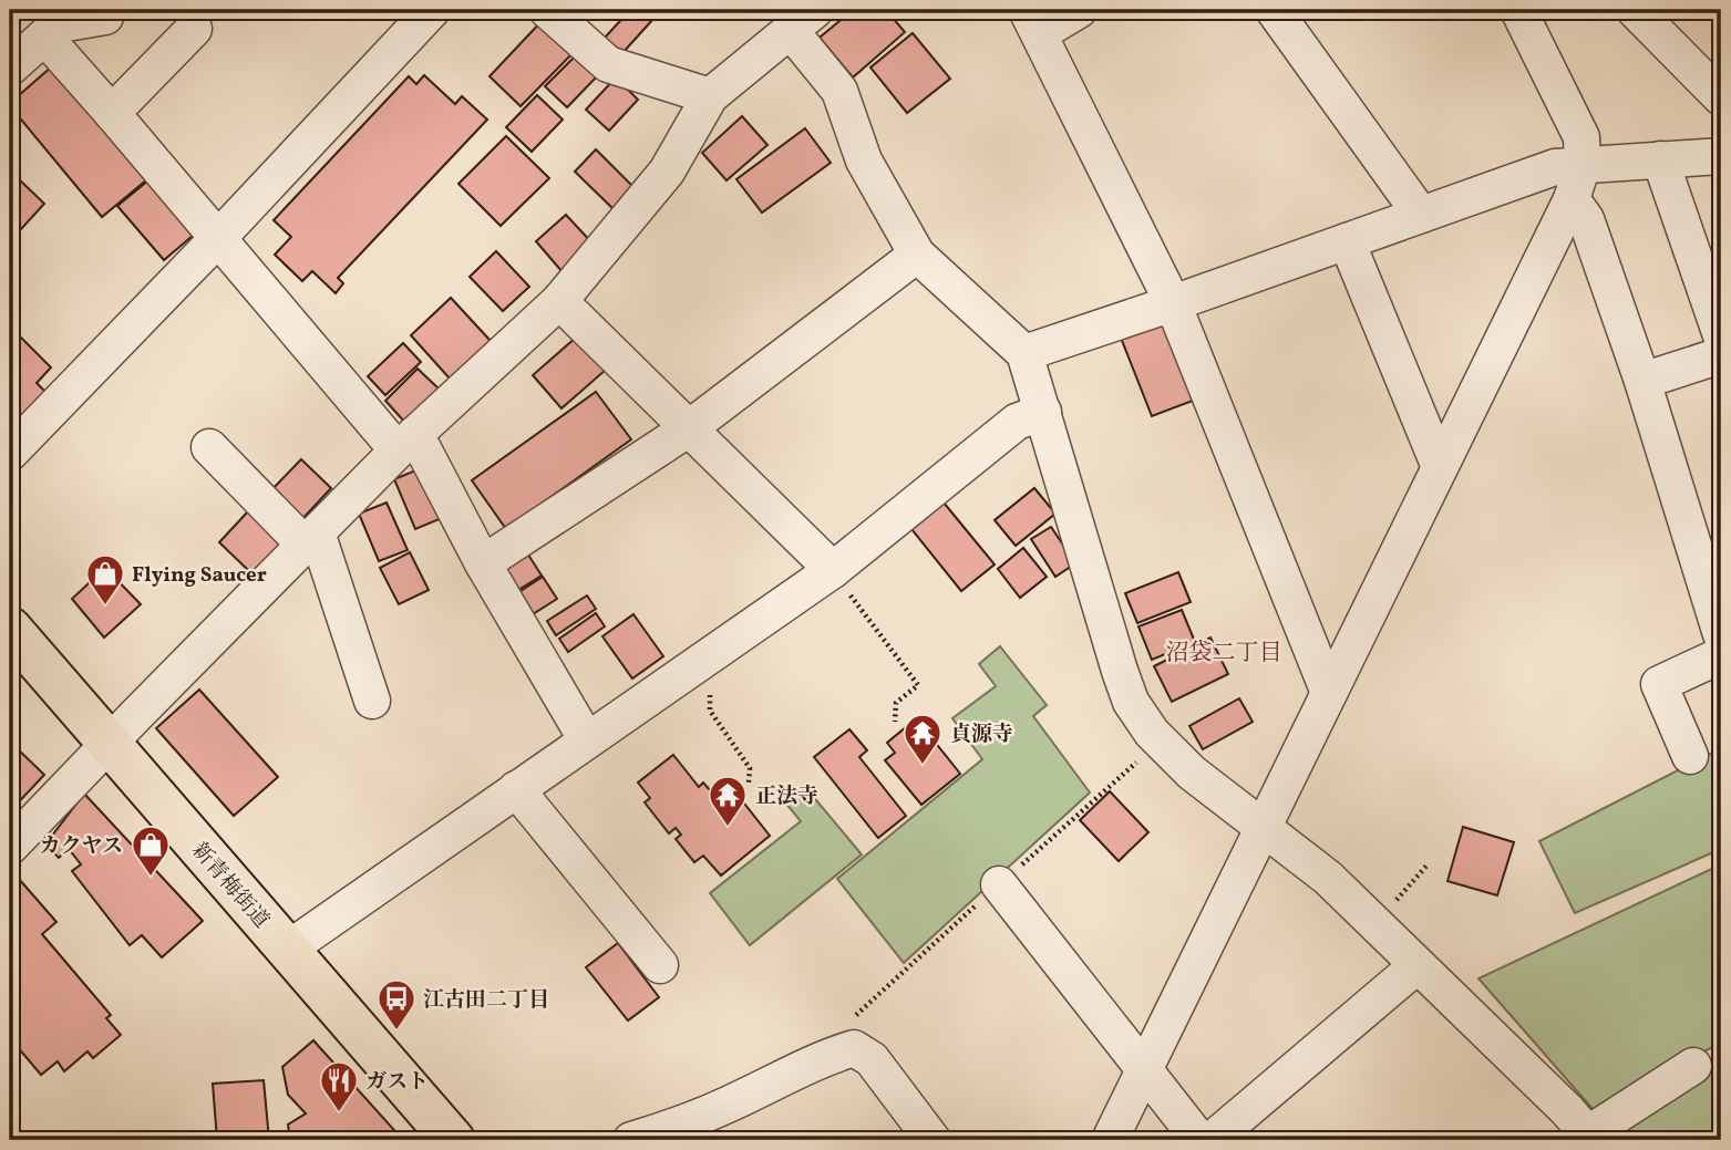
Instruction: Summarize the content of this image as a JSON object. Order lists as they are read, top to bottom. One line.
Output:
{"streets":{"main road":["新青梅街道"]},"districts":["沼袋二丁目"],"places":{"shop":["Flying Saucer","カクヤス"],"temple":["貞源寺","正法寺"],"bus stop":["江古田二丁目"],"restaurant":["ガスト"]}}
